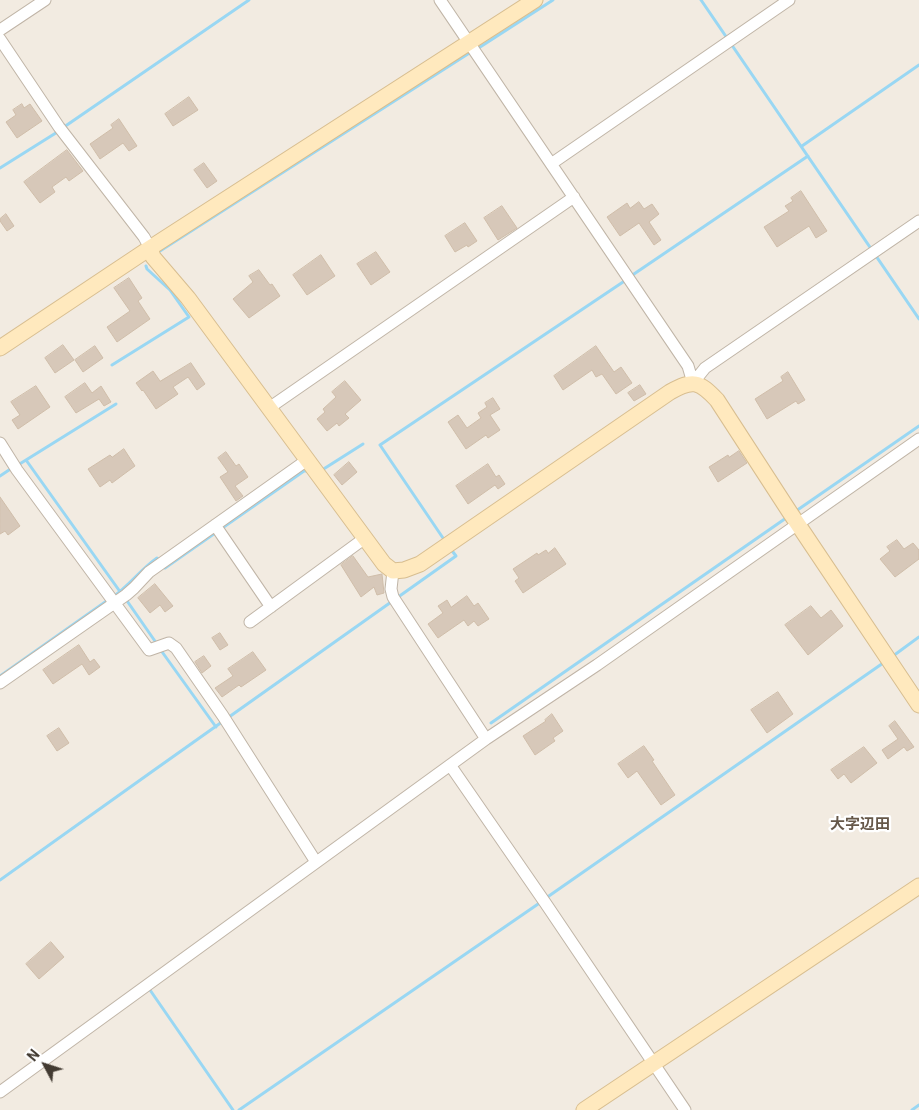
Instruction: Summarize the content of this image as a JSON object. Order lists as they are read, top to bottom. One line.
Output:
{"districts":["大字辺田"],"north":"top left"}
